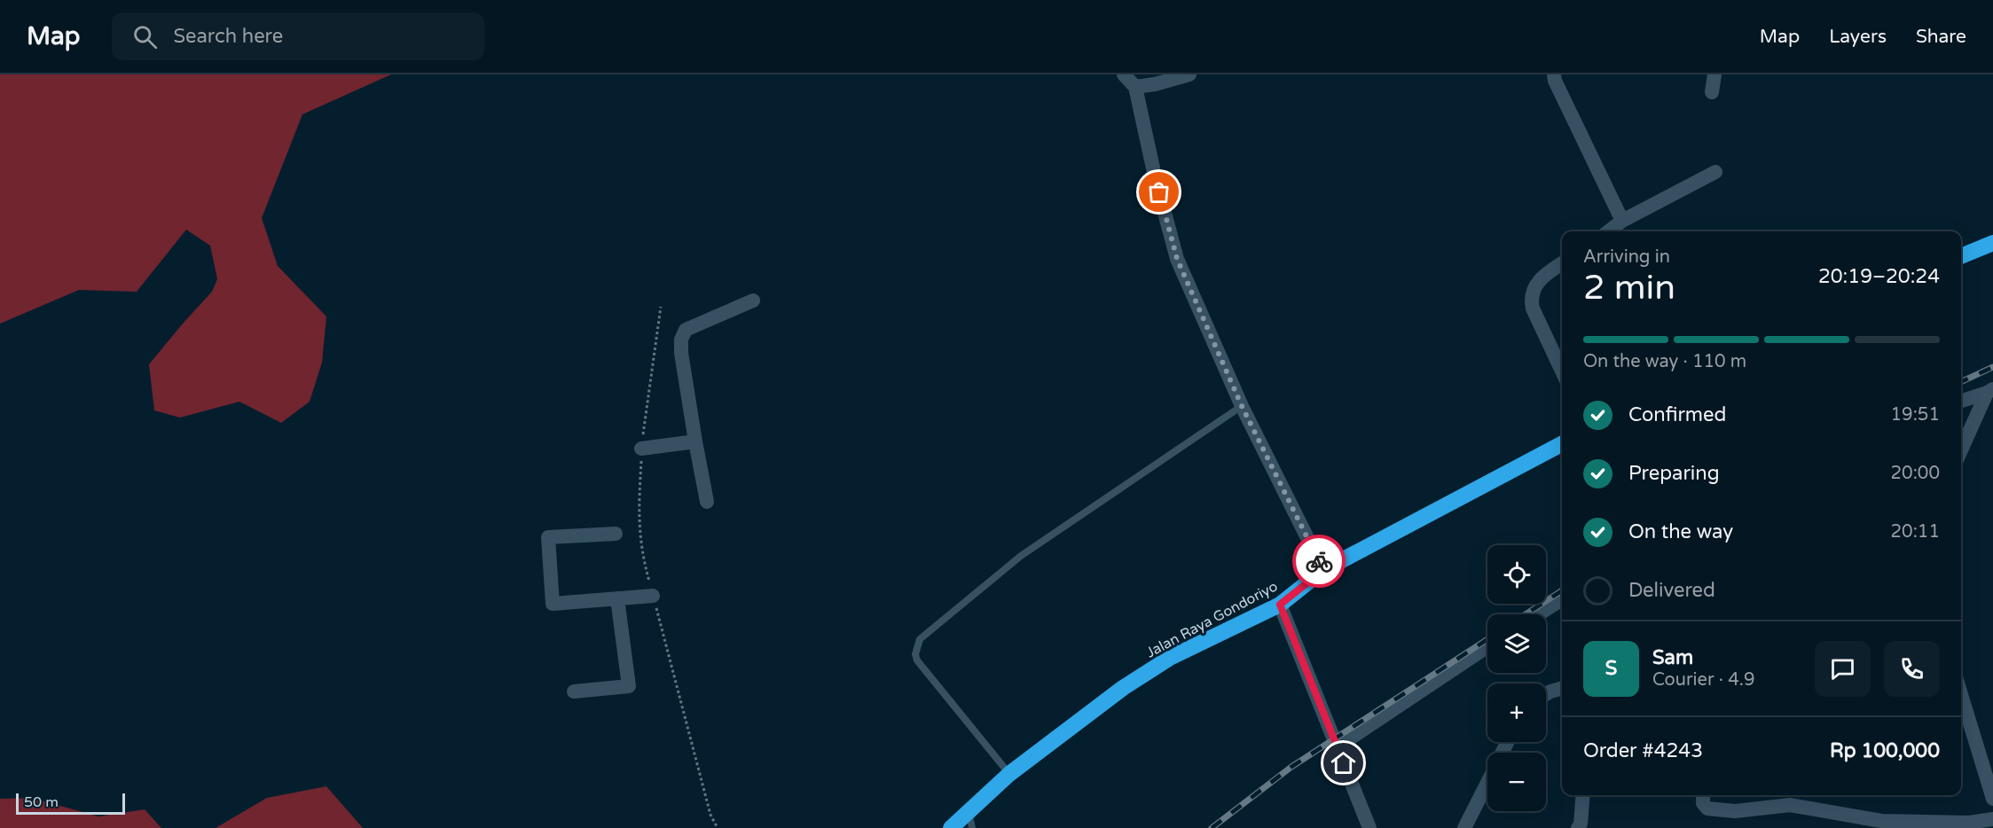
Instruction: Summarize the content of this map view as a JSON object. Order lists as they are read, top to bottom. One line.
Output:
{"streets":{"highway":["Jalan Raya Gondoriyo"]},"scale_bar":"50 m","page":{"header":"Map","search":"Search here","nav":["Map","Layers","Share"],"heading":["2 min","Arriving in","20:19–20:24"],"panel":["Sam","Courier · 4.9","Order #4243","Rp 100,000"],"bar":"On the way · 110 m","list":[["Confirmed","19:51"],["Preparing","20:00"],["On the way","20:11"],"Delivered"],"map_buttons":["+","−"],"round":"S","scale":"50 m"}}
